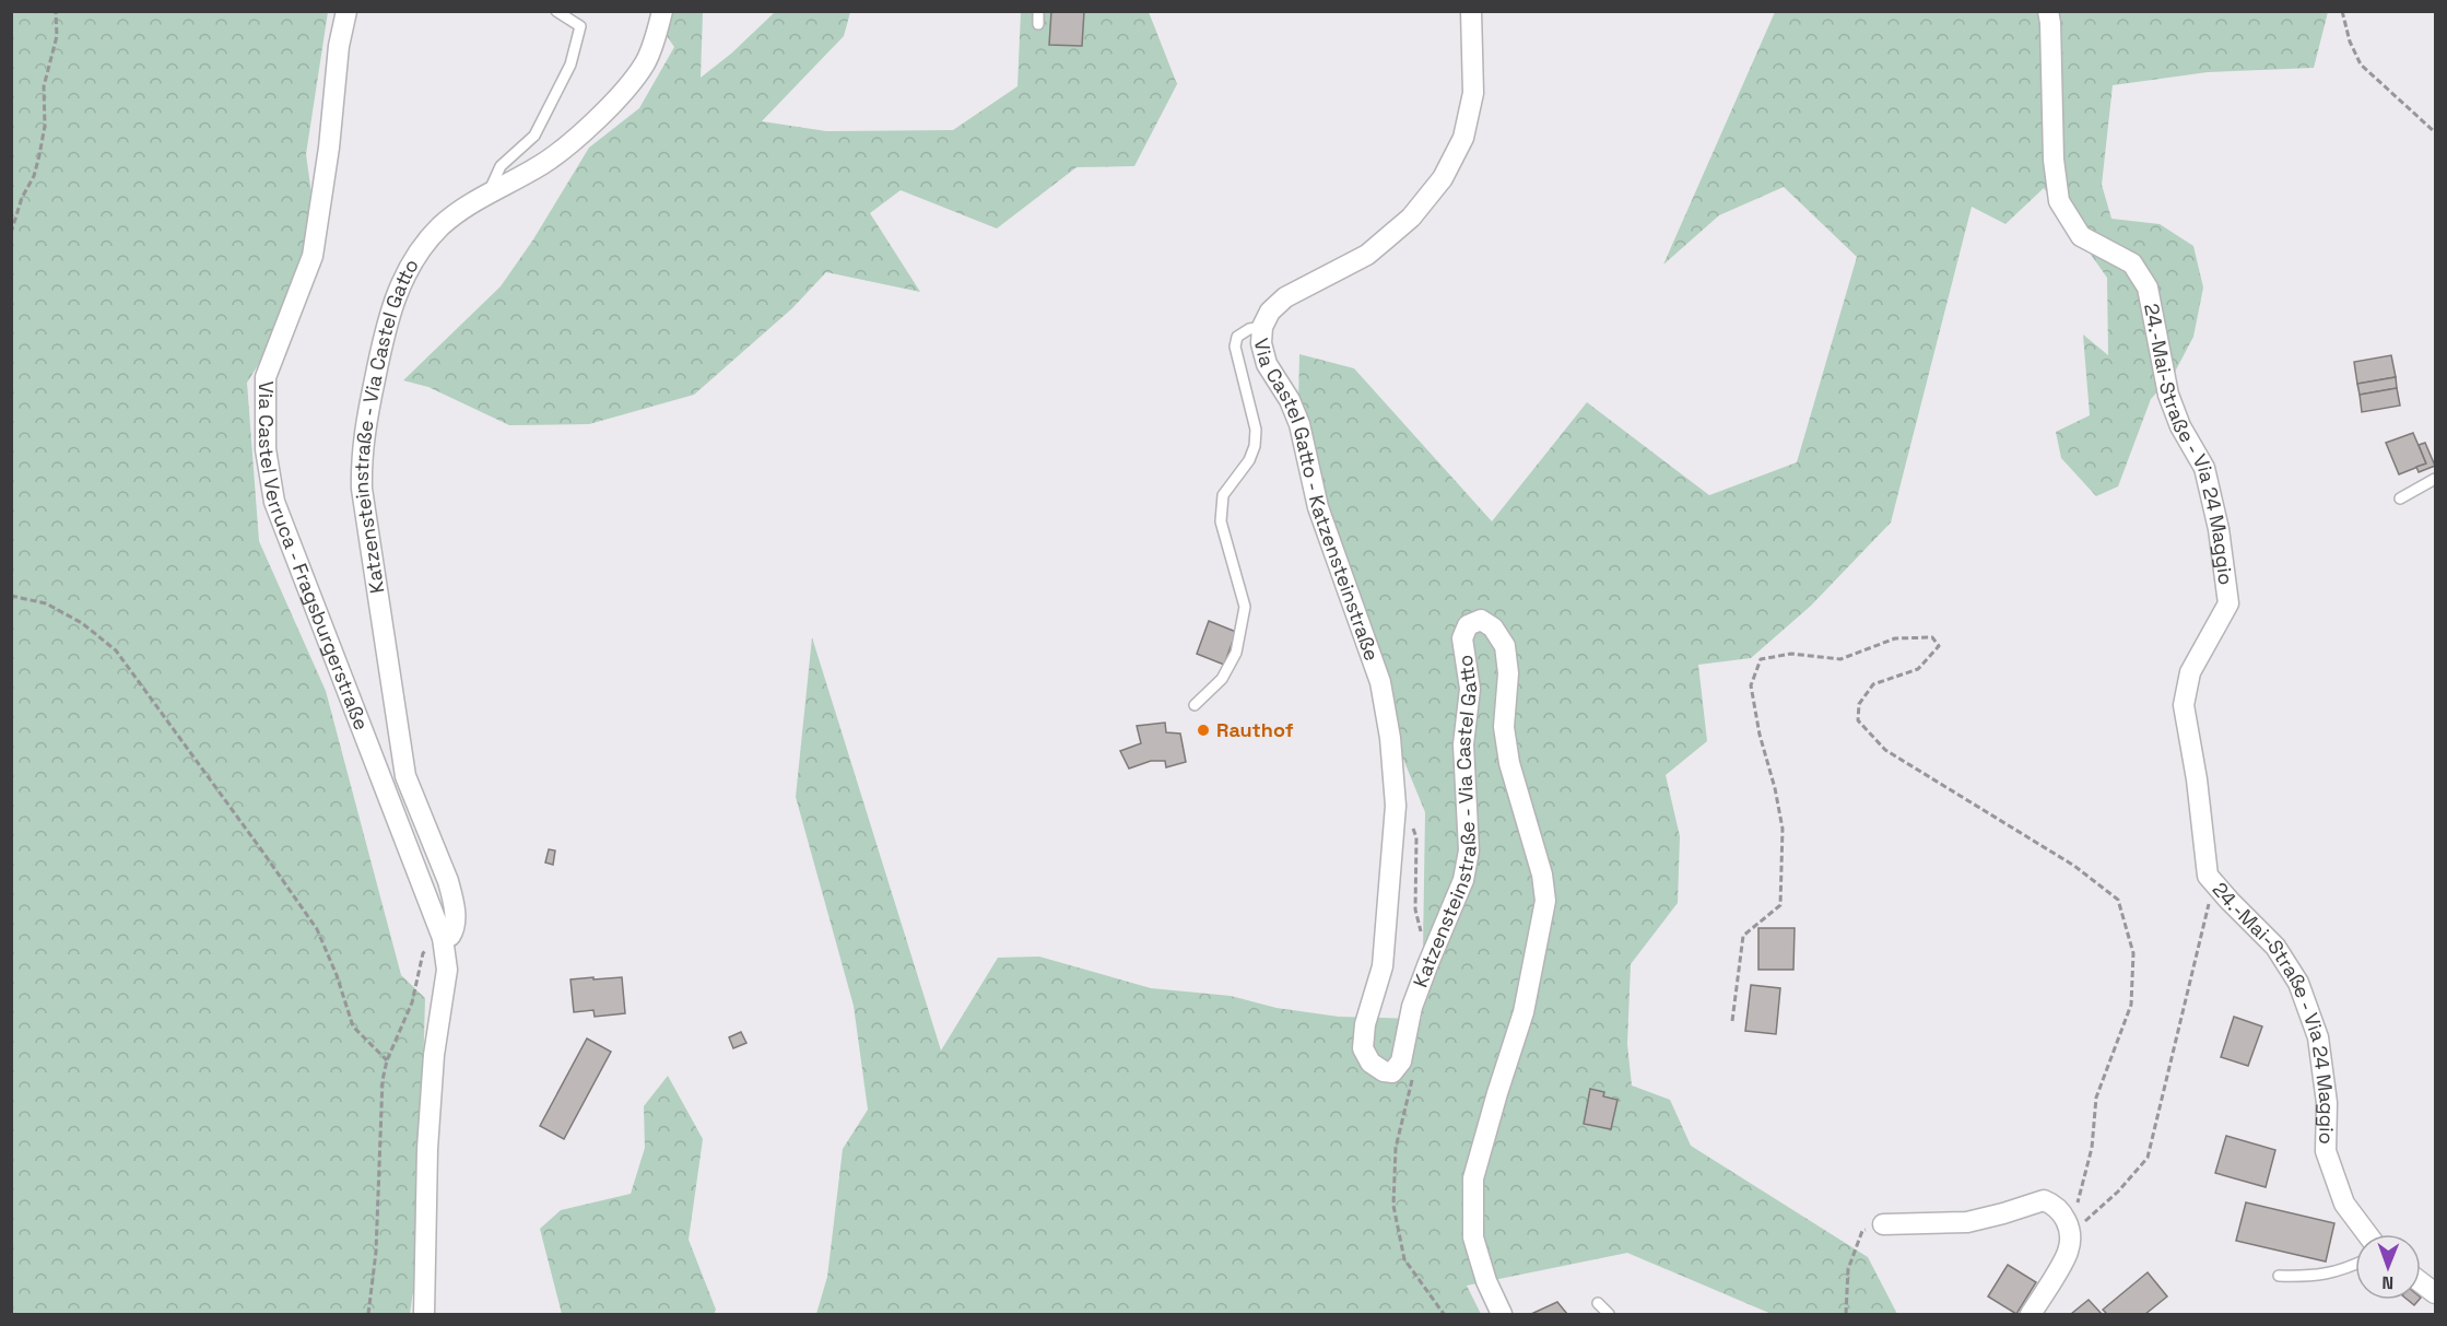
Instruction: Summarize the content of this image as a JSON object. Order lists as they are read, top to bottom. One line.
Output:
{"streets":{"street":["Katzensteinstraße - Via Castel Gatto","24.-Mai-Straße - Via 24 Maggio","Via Castel Gatto - Katzensteinstraße","Via Castel Verruca - Fragsburgerstraße"]},"crossings":[["Katzensteinstraße - Via Castel Gatto","Via Castel Gatto - Katzensteinstraße"],["Katzensteinstraße - Via Castel Gatto","Via Castel Verruca - Fragsburgerstraße"]],"places":["Rauthof"],"north":"bottom"}
